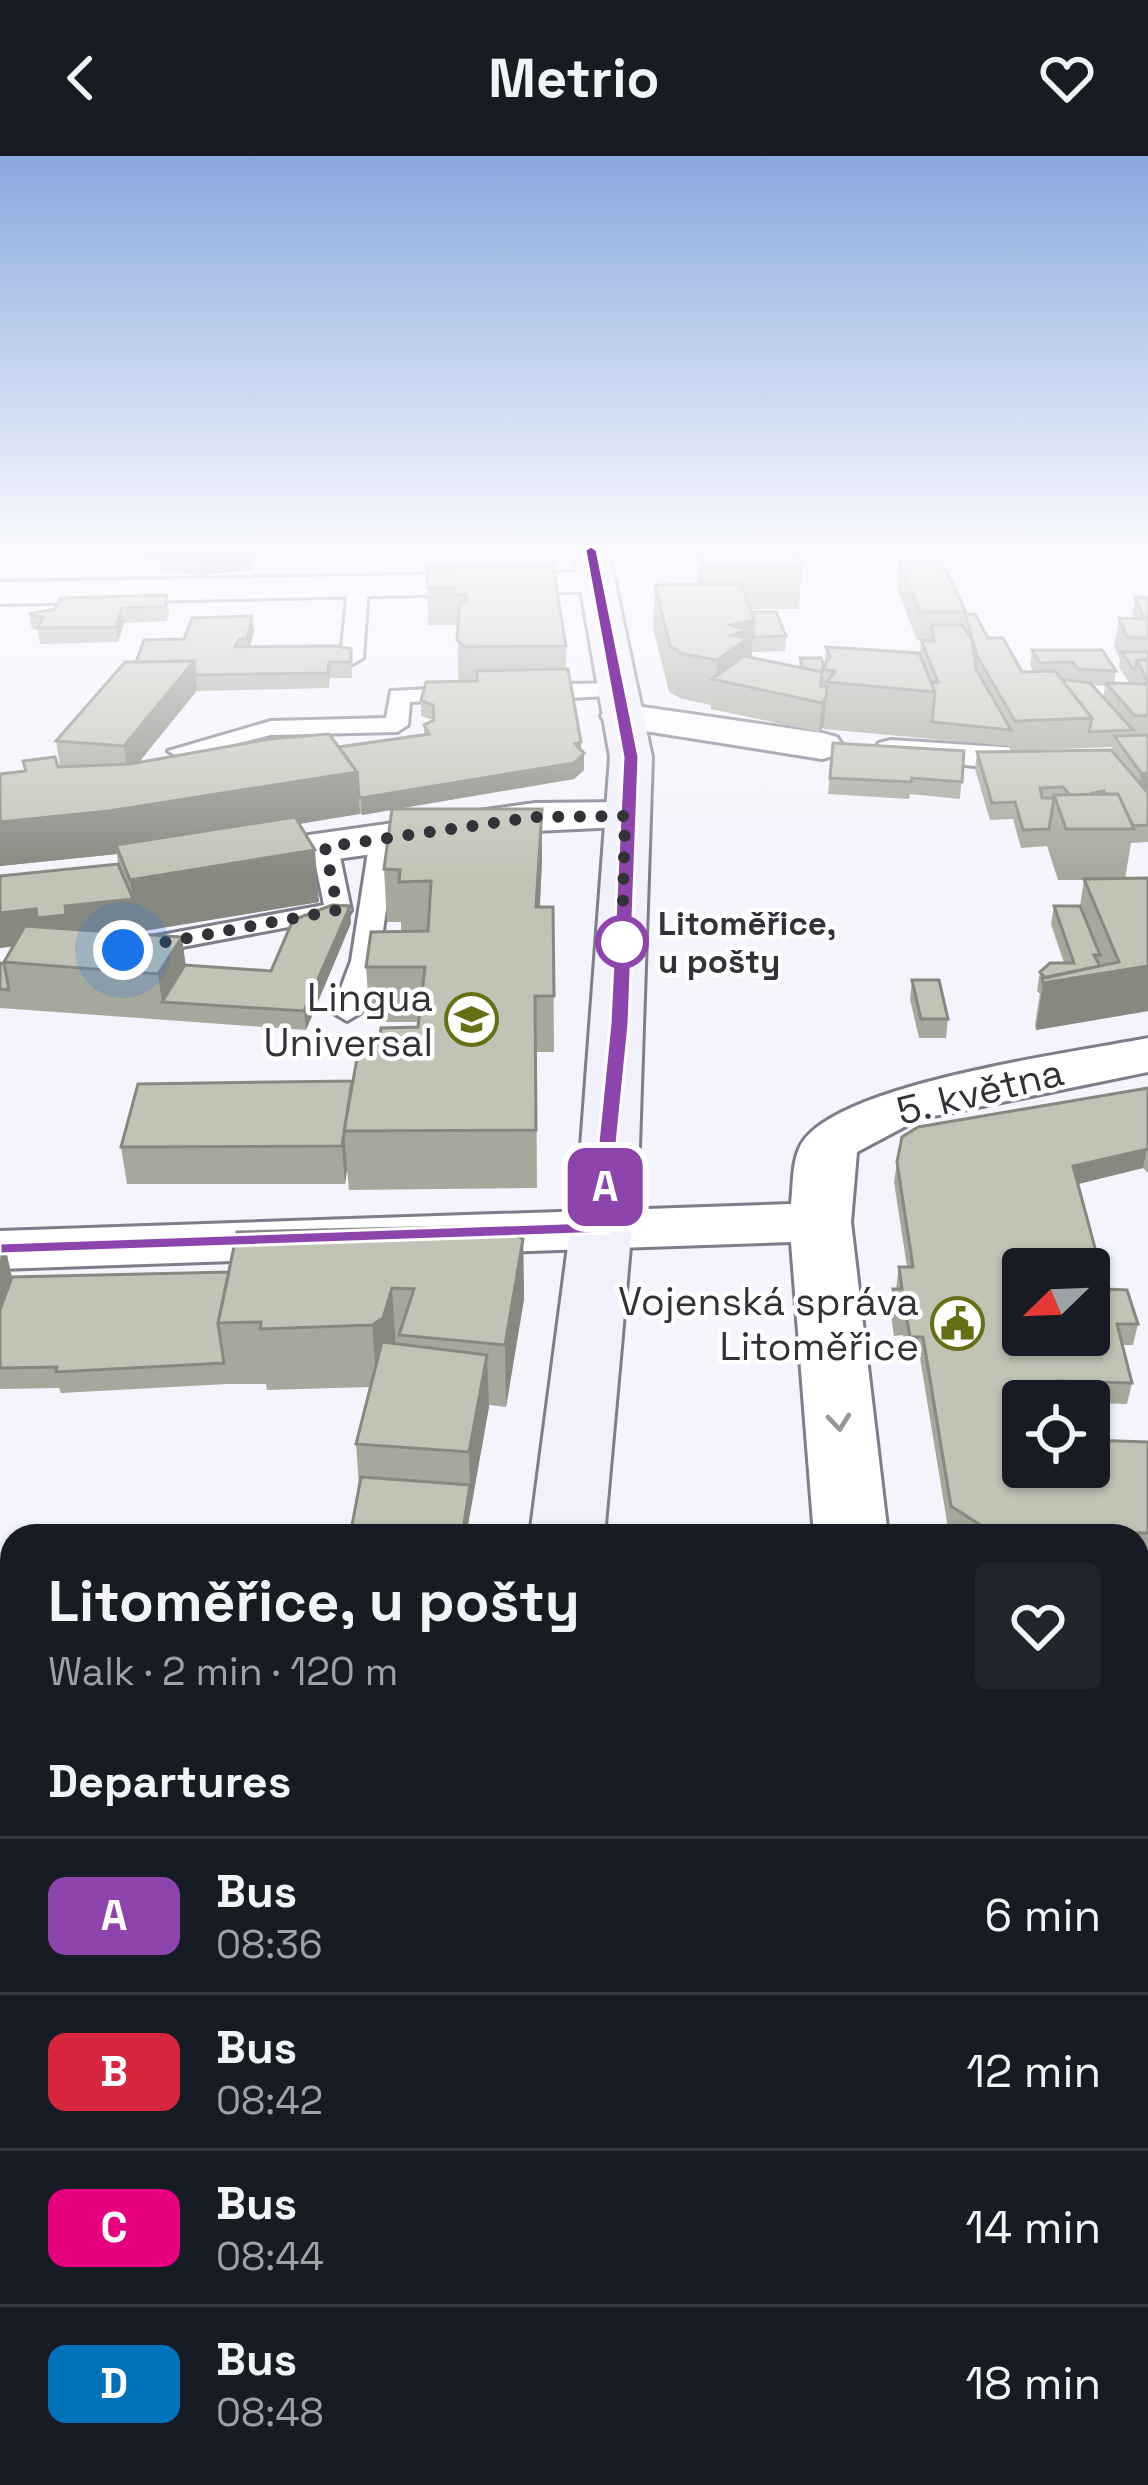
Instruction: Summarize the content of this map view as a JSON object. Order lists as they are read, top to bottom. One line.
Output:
{"streets":{"street":["5. května"]},"one_way":["5. května"],"places":{"other":["Litoměřice, u pošty"],"school or university":["Lingua Universal"],"public building":["Vojenská správa Litoměřice"]},"lines":["bus line A"],"north":"bottom left","page":{"header":"Metrio","on_map":"A","heading":[["Litoměřice, u pošty","Walk · 2 min · 120 m"],"Departures"],"list":[{"mark":"A","name":"Bus","note":"08:36","value":"6 min"},{"mark":"B","name":"Bus","note":"08:42","value":"12 min"},{"mark":"C","name":"Bus","note":"08:44","value":"14 min"},{"mark":"D","name":"Bus","note":"08:48","value":"18 min"}]}}
